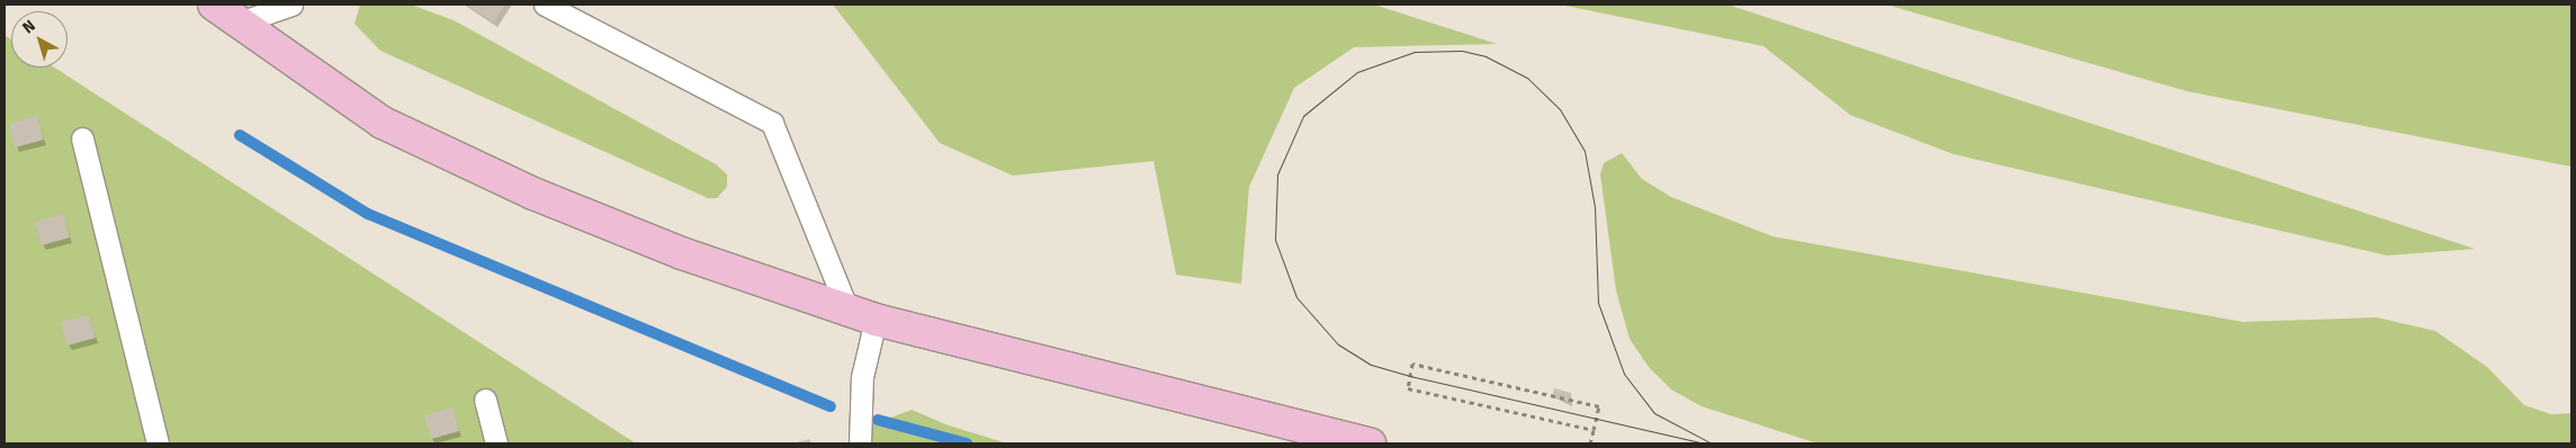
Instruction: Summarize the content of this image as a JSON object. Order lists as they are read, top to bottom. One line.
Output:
{"north":"top left"}
